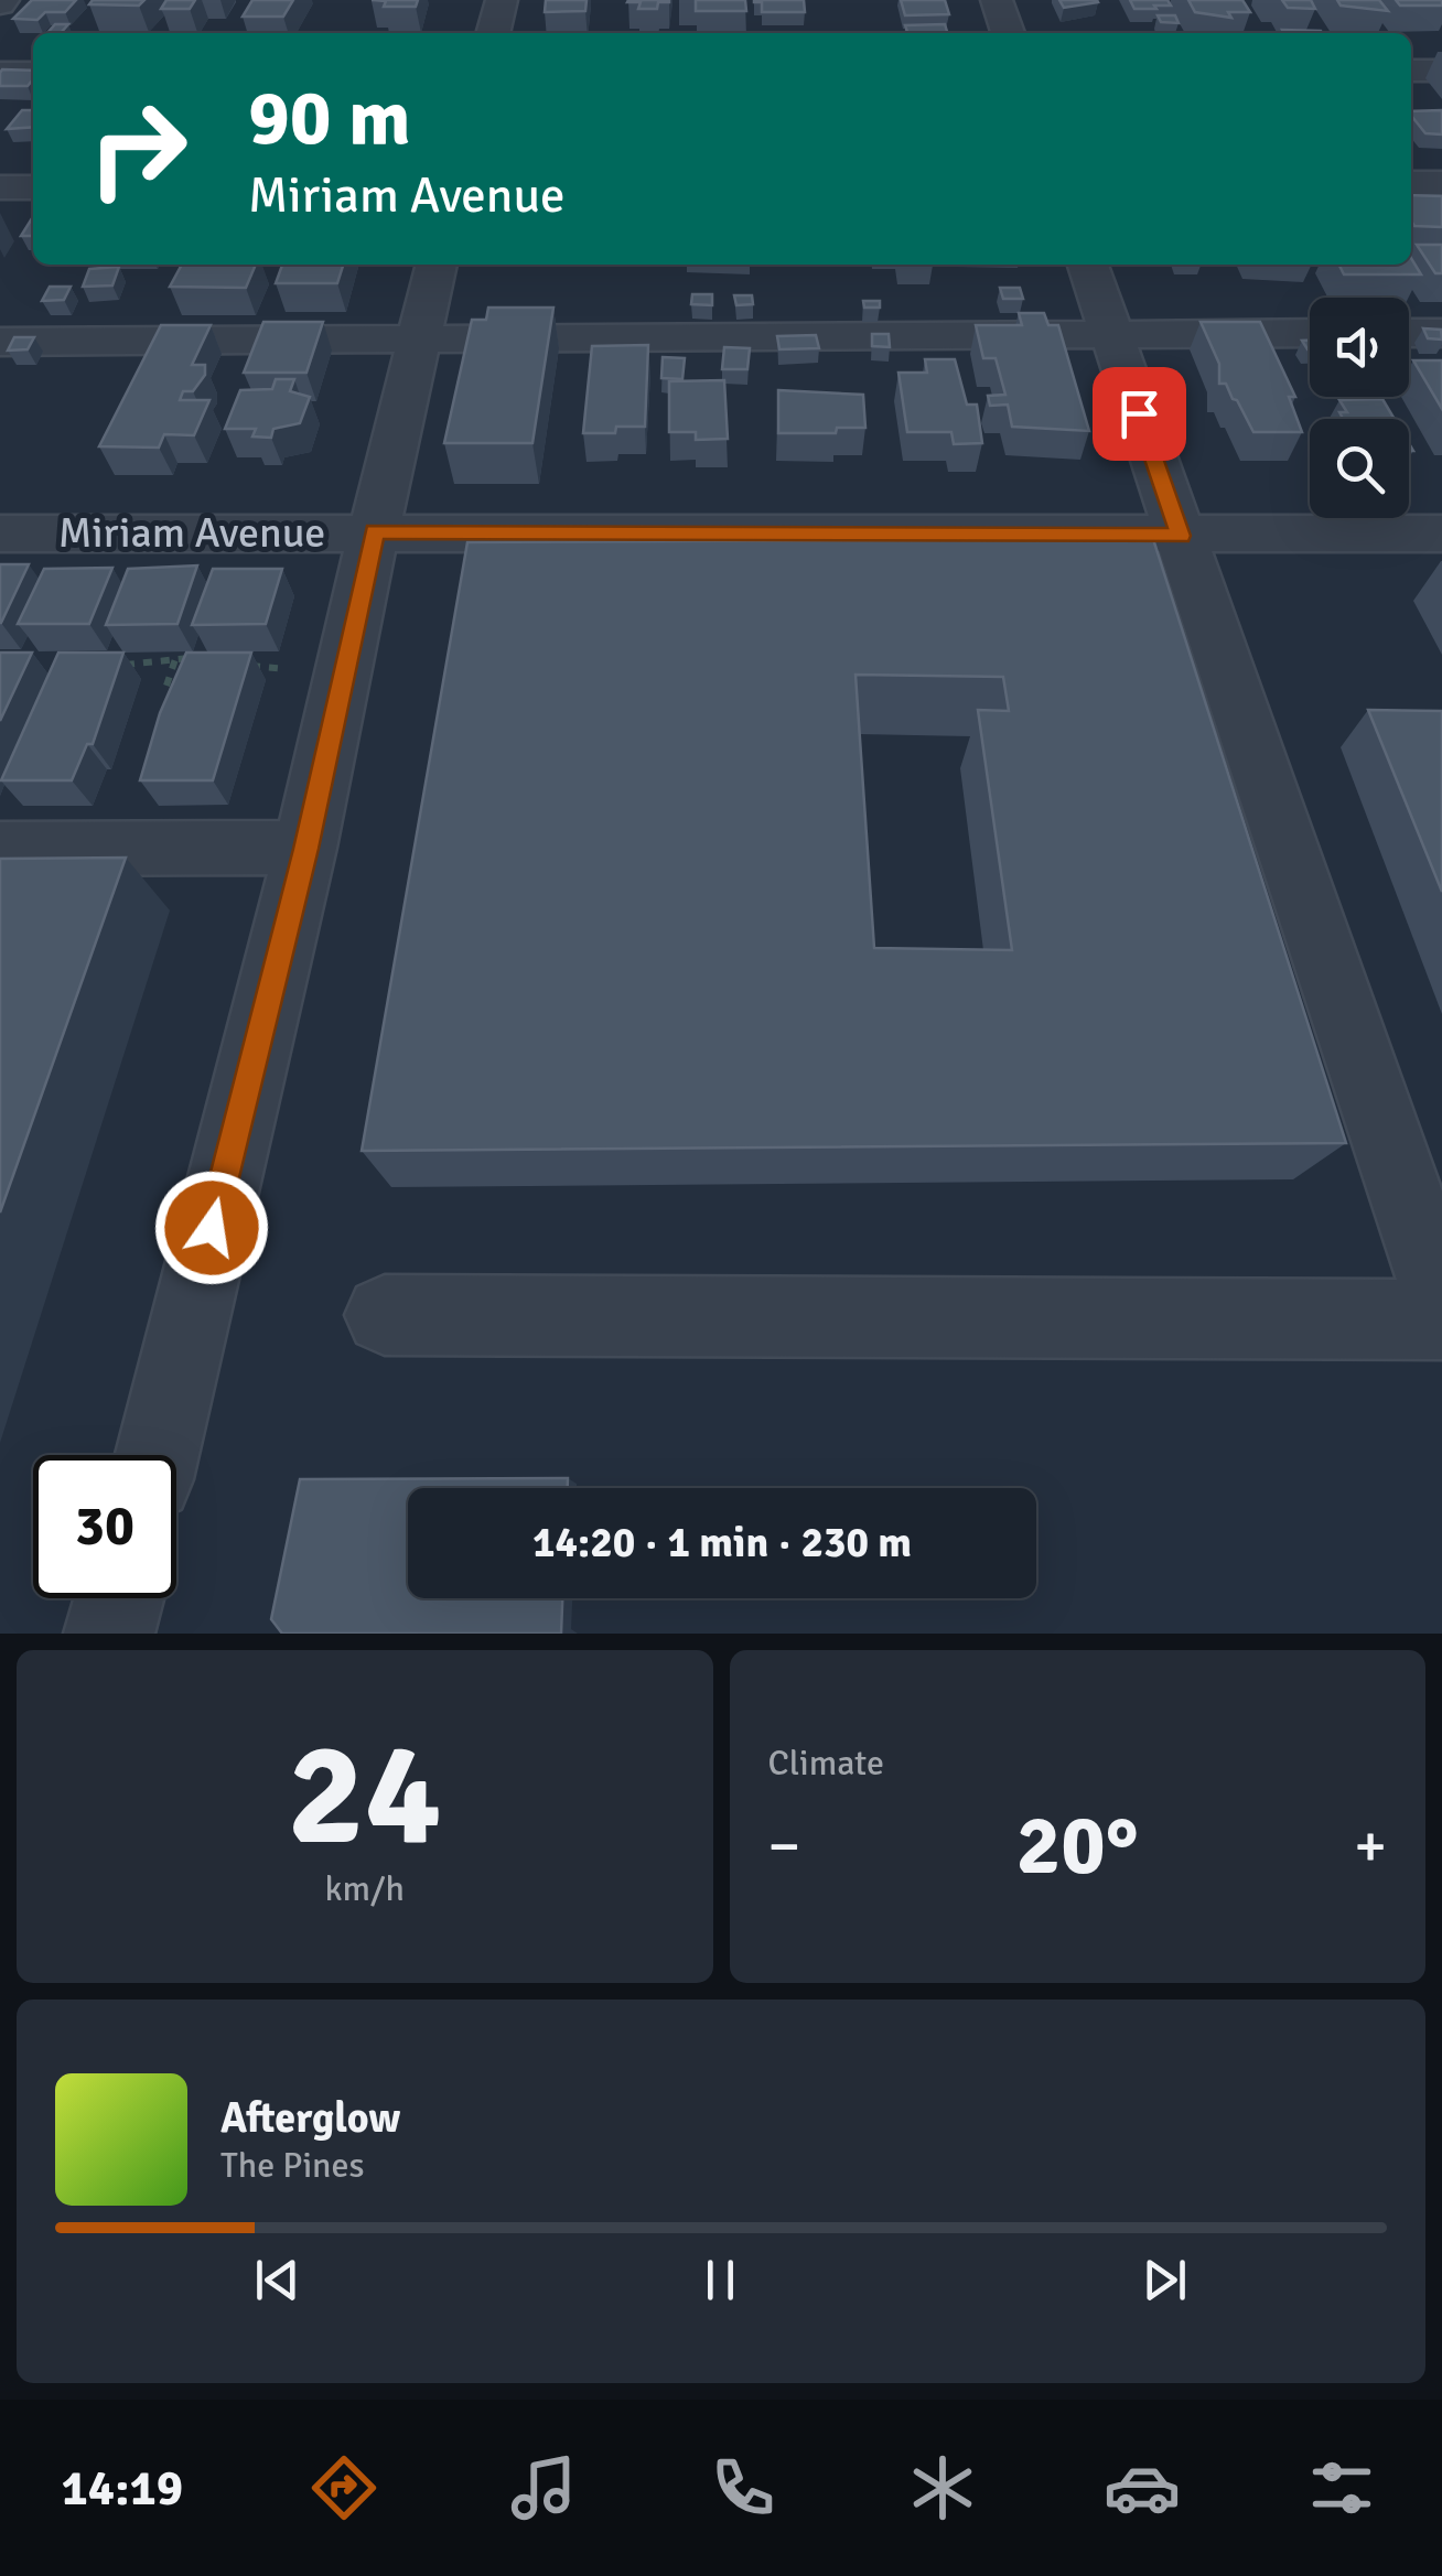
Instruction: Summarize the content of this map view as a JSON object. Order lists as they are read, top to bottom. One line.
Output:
{"streets":{"street":["Miriam Avenue"]},"page":{"turn":["90 m","Miriam Avenue"],"limit":"30","trip":"14:20 · 1 min · 230 m","tile":[["24","km/h"],"Climate"],"heat":["−","20°","+"],"song":["Afterglow","The Pines"],"tabs":"14:19"}}
